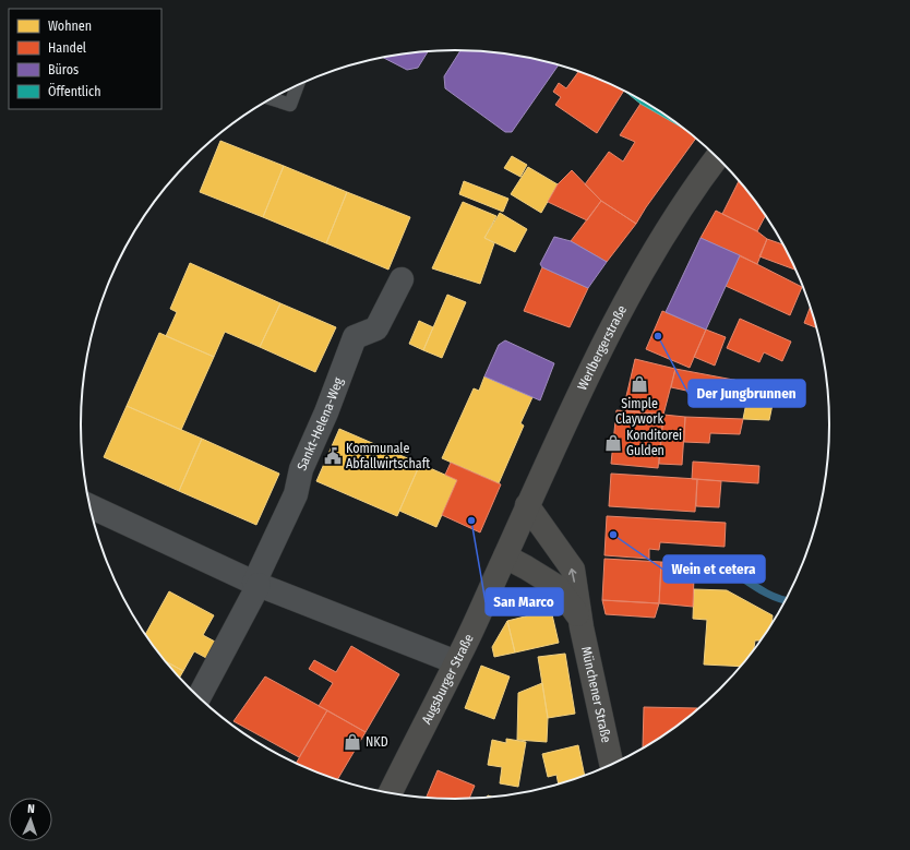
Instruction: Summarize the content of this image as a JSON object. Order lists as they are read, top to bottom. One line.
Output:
{"streets":{"main road":["Werlbergerstraße","Augsburger Straße","Münchener Straße"],"street":["Sankt-Helena-Weg"]},"crossings":[["Werlbergerstraße","Augsburger Straße"],["Werlbergerstraße","Münchener Straße"],["Augsburger Straße","Münchener Straße"]],"places":{"other":["Der Jungbrunnen","San Marco","Wein et cetera"],"shop":["Simple Claywork","Konditorei Gulden","NKD"],"public building":["Kommunale Abfallwirtschaft"]},"legend":["Wohnen","Handel","Büros","Öffentlich"],"north":"top"}
